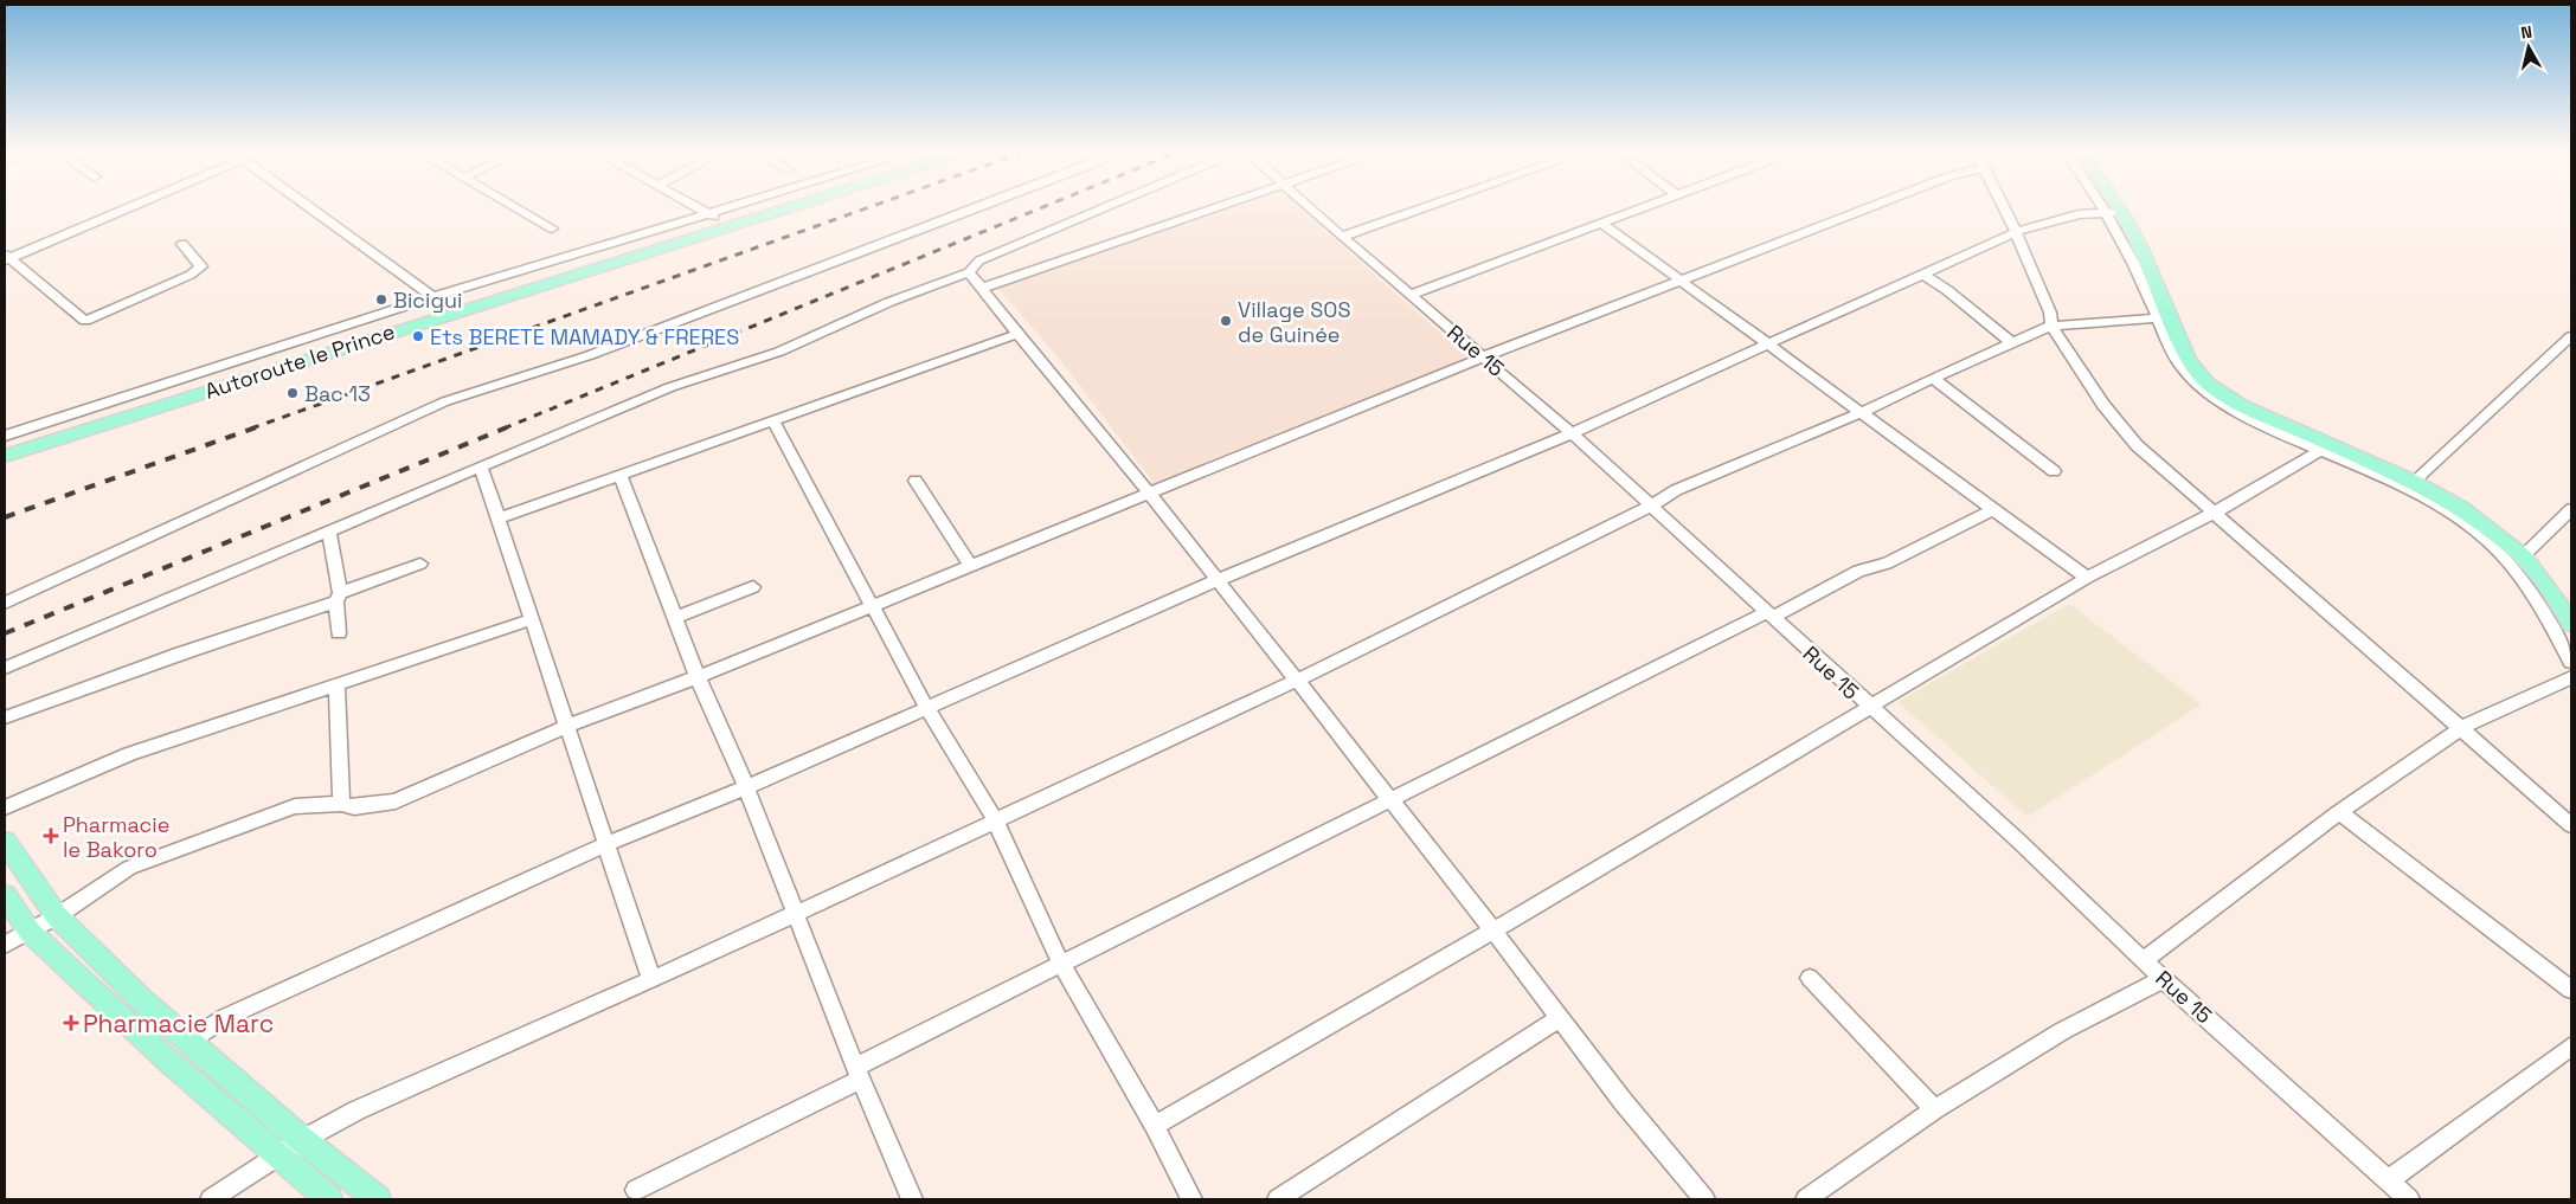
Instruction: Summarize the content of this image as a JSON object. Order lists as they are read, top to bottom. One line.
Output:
{"streets":{"main road":["Autoroute le Prince"],"street":["Rue 15"]},"places":{"other":["Bicigui","Village SOS de Guinée","Ets BERETE MAMADY & FRERES","Bac 13"],"health":["Pharmacie le Bakoro","Pharmacie Marc"]},"north":"top"}
